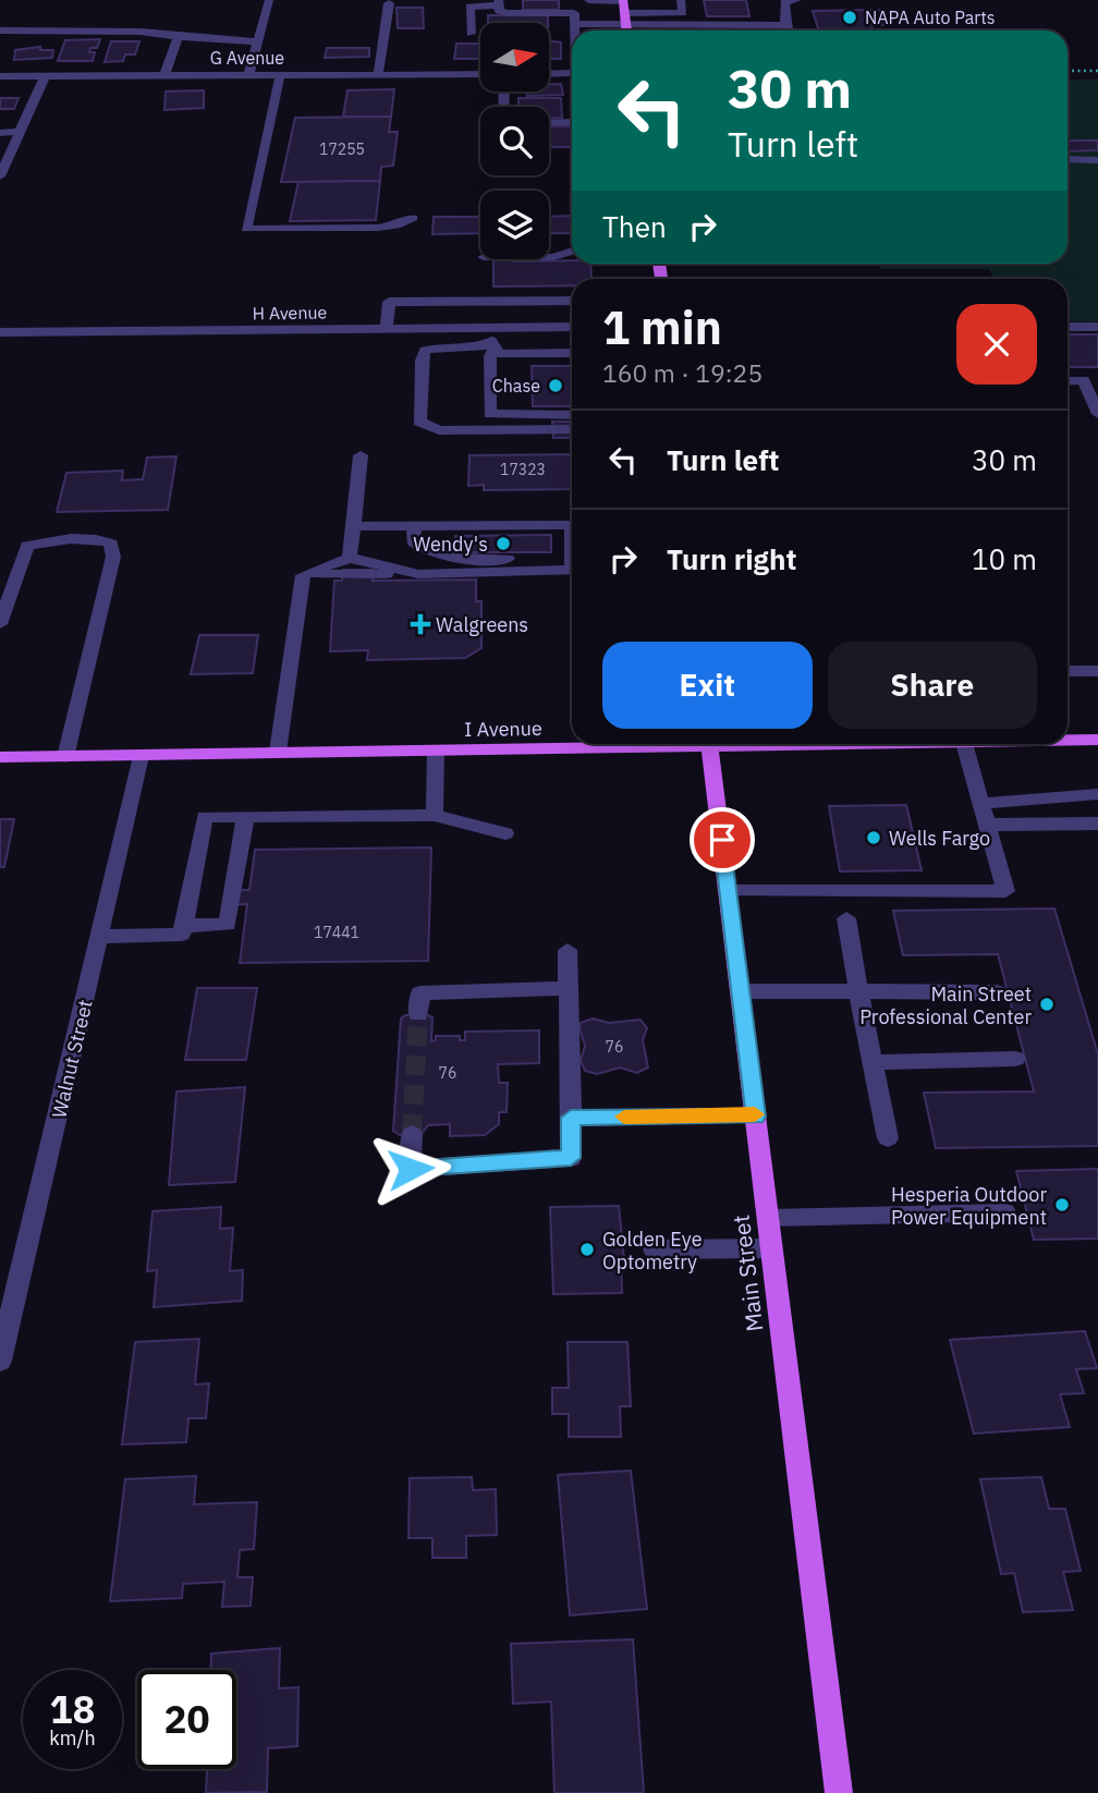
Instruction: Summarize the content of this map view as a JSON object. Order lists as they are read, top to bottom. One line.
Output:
{"streets":{"main road":["I Avenue","Main Street"],"street":["G Avenue","H Avenue","Walnut Street"]},"crossings":[["I Avenue","Walnut Street"]],"places":{"other":["NAPA Auto Parts","Chase","Wendy's","Wells Fargo","Main Street Professional Center","Hesperia Outdoor Power Equipment","Golden Eye Optometry"],"health":["Walgreens"]},"house_numbers":["17255","17323","17441","76","76"],"north":"right","page":{"turn":["30 m","Turn left"],"then":"Then","heading":["1 min","160 m · 19:25"],"list":[{"name":"Turn left","value":"30 m"},{"name":"Turn right","value":"10 m"}],"buttons":["Exit","Share"],"speed":"18 km/h","limit":"20"}}
